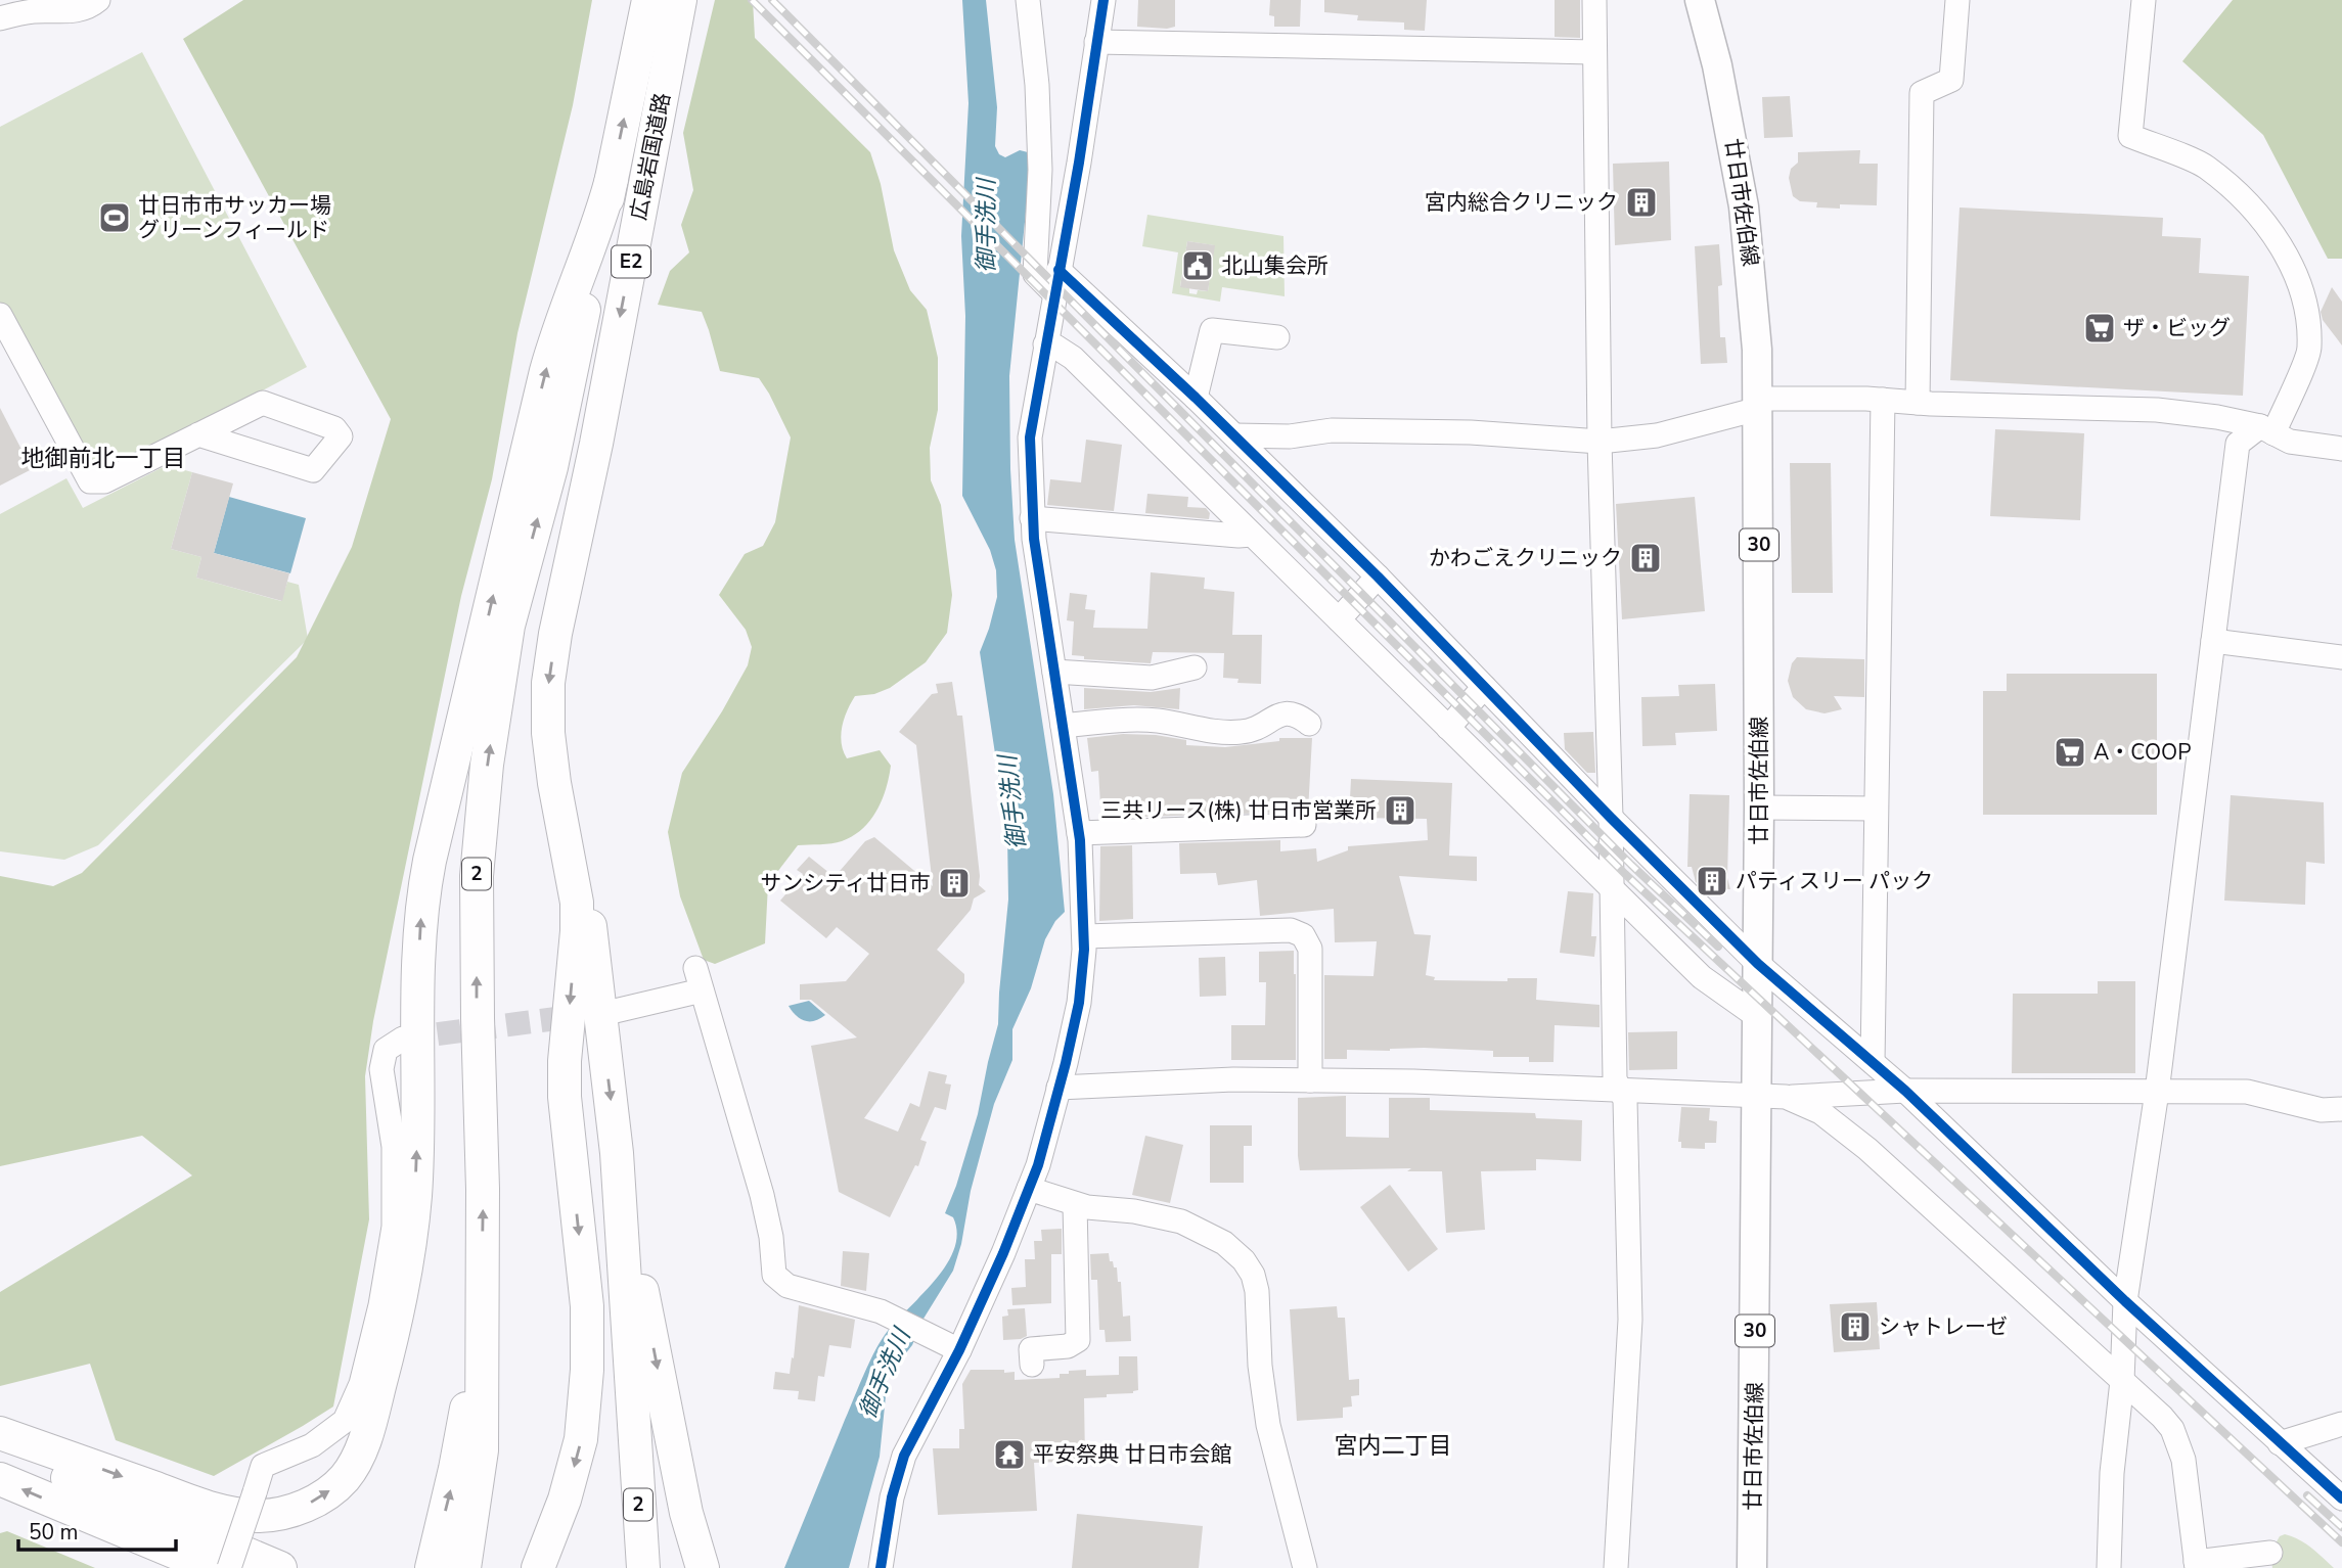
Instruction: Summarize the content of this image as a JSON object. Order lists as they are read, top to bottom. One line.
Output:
{"streets":{"highway":["広島岩国道路","E2","2"],"main road":["廿日市佐伯線","30"]},"crossings":[["広島岩国道路","2"]],"districts":["地御前北一丁目","宮内二丁目"],"water":["御手洗川"],"places":{"building":["宮内総合クリニック","かわごえクリニック","三共リース(株) 廿日市営業所","パティスリー パック","サンシティ廿日市","シャトレーゼ"],"sports":["廿日市市サッカー場 グリーンフィールド"],"public building":["北山集会所"],"supermarket":["ザ・ビッグ","A・COOP"],"temple":["平安祭典 廿日市会館"]},"scale_bar":"50 m"}
